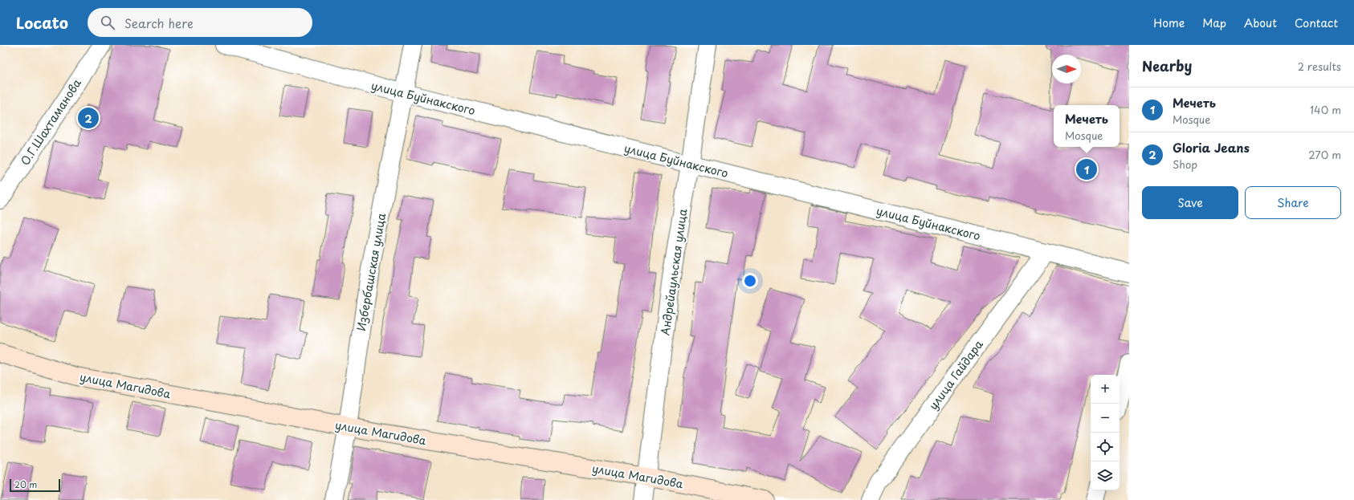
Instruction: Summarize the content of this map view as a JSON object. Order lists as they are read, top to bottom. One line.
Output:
{"streets":{"main road":["улица Магидова"],"street":["улица Буйнакского","О.Г.Шахтаманова","Избербашская улица","Андрейаульская улица","улица Гайдара"]},"crossings":[["улица Буйнакского","Избербашская улица"],["улица Буйнакского","Андрейаульская улица"],["улица Буйнакского","улица Гайдара"],["Избербашская улица","улица Магидова"],["Андрейаульская улица","улица Магидова"]],"scale_bar":"20 m","north":"right","page":{"header":"Locato","search":"Search here","nav":["Home","Map","About","Contact"],"heading":["Nearby","2 results"],"list":[{"mark":"1","name":"Мечеть","note":"Mosque","value":"140 m"},{"mark":"2","name":"Gloria Jeans","note":"Shop","value":"270 m"}],"popup":["Мечеть","Mosque"],"pins":["2","1"],"buttons":["Save","Share"],"map_buttons":["+","−"],"scale":"20 m"}}
